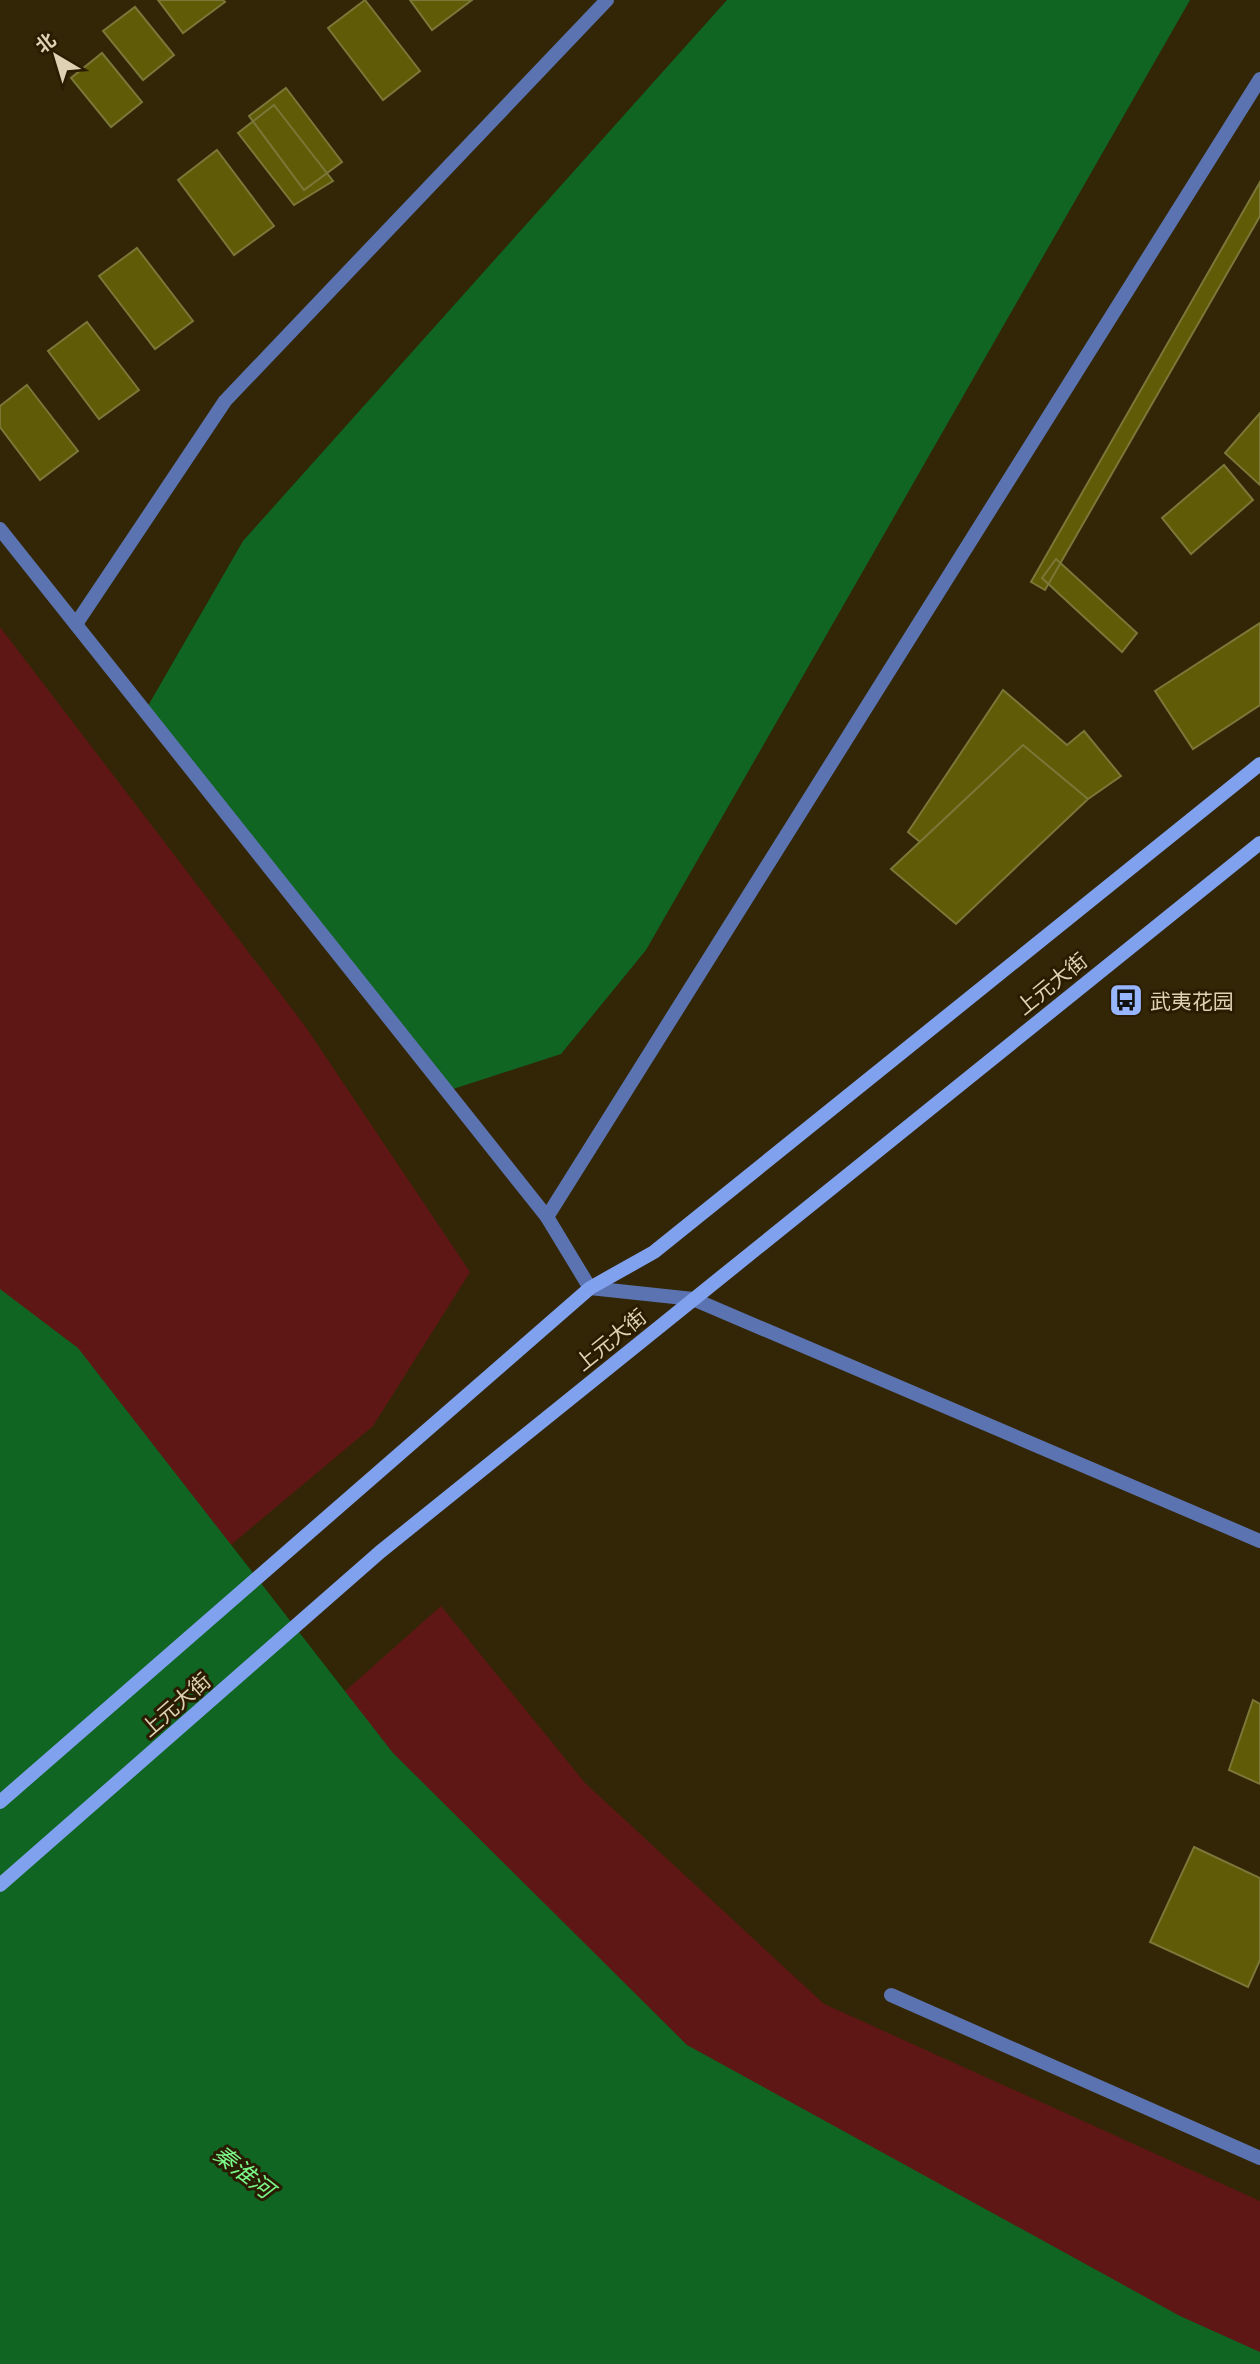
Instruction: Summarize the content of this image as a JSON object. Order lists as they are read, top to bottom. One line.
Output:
{"streets":{"main road":["上元大街"]},"water":["秦淮河"],"places":{"bus stop":["武夷花园"]},"north":"top left"}
